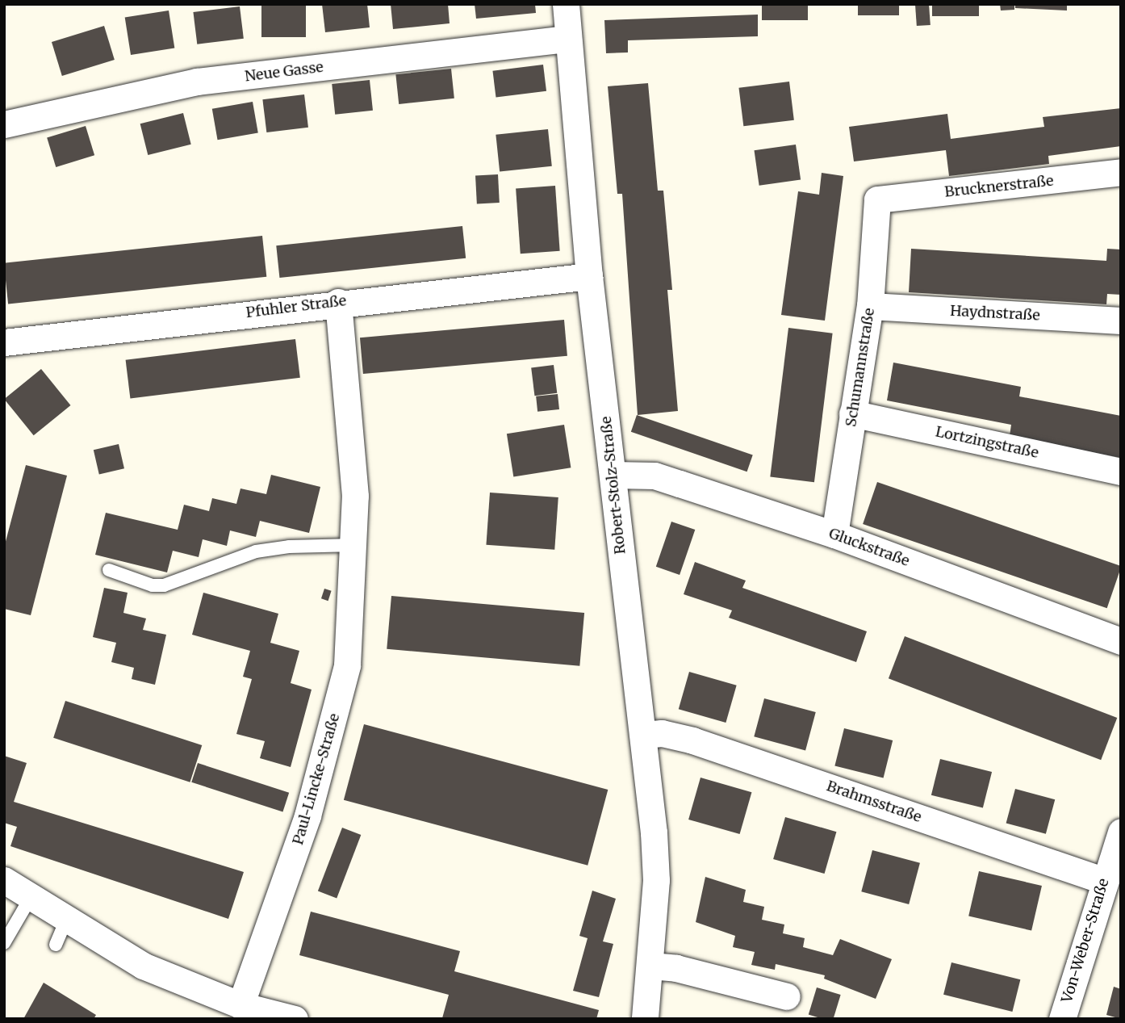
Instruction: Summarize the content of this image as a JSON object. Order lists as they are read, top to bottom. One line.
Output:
{"streets":{"street":["Neue Gasse","Brucknerstraße","Pfuhler Straße","Haydnstraße","Schumannstraße","Lortzingstraße","Robert-Stolz-Straße","Gluckstraße","Paul-Lincke-Straße","Brahmsstraße","Von-Weber-Straße"]},"crossings":[["Neue Gasse","Robert-Stolz-Straße"],["Brucknerstraße","Schumannstraße"],["Pfuhler Straße","Robert-Stolz-Straße"],["Pfuhler Straße","Paul-Lincke-Straße"],["Haydnstraße","Schumannstraße"],["Schumannstraße","Lortzingstraße"],["Schumannstraße","Gluckstraße"],["Robert-Stolz-Straße","Gluckstraße"],["Robert-Stolz-Straße","Brahmsstraße"],["Brahmsstraße","Von-Weber-Straße"]]}
